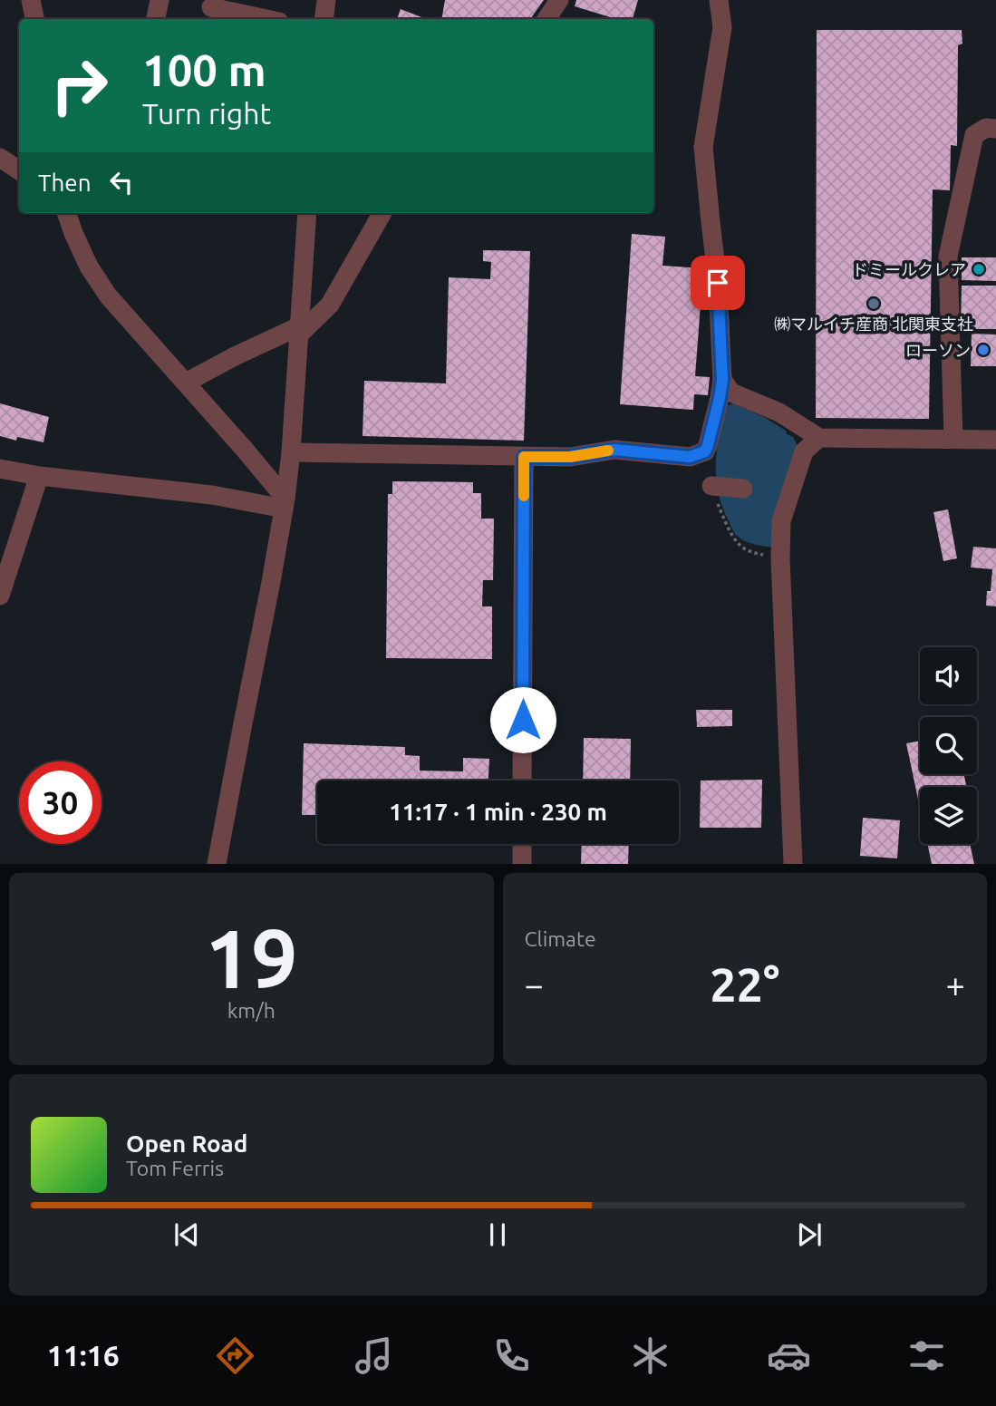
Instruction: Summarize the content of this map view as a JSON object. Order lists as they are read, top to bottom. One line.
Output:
{"places":["ドミールクレア","㈱マルイチ産商 北関東支社","ローソン"],"page":{"turn":["100 m","Turn right"],"then":"Then","limit":"30","trip":"11:17 · 1 min · 230 m","tile":[["19","km/h"],"Climate"],"heat":["−","22°","+"],"song":["Open Road","Tom Ferris"],"tabs":"11:16"}}
